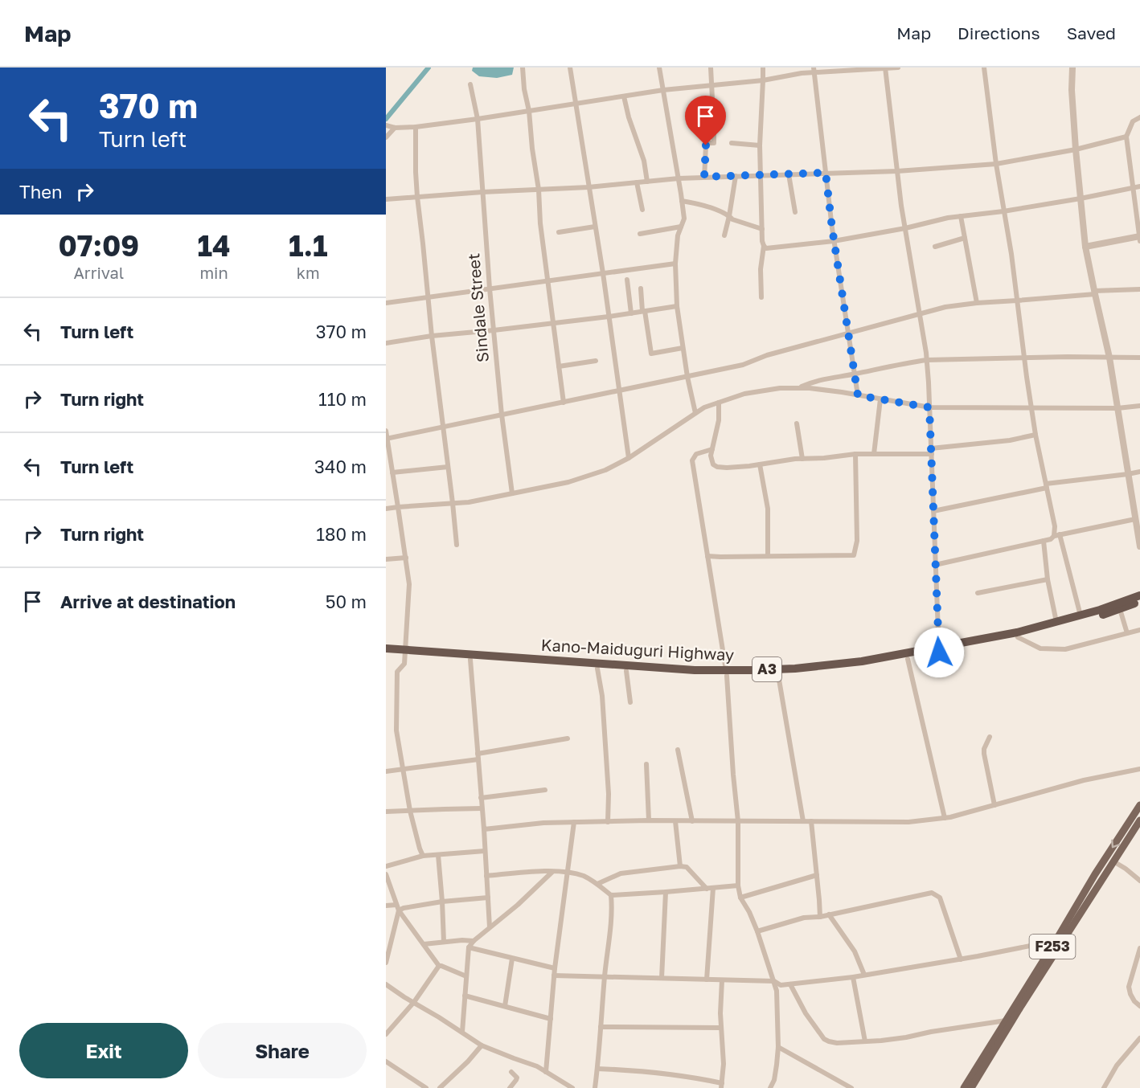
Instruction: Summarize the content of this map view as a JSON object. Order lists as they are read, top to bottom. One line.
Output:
{"streets":{"highway":["Kano-Maiduguri Highway","A3"],"main road":["F253"],"street":["Sindale Street"]},"page":{"header":"Map","nav":["Map","Directions","Saved"],"turn":["370 m","Turn left"],"then":"Then","eta":["07:09","Arrival","14","min","1.1","km"],"list":[{"name":"Turn left","value":"370 m"},{"name":"Turn right","value":"110 m"},{"name":"Turn left","value":"340 m"},{"name":"Turn right","value":"180 m"},{"name":"Arrive at destination","value":"50 m"}],"buttons":["Exit","Share"]}}
